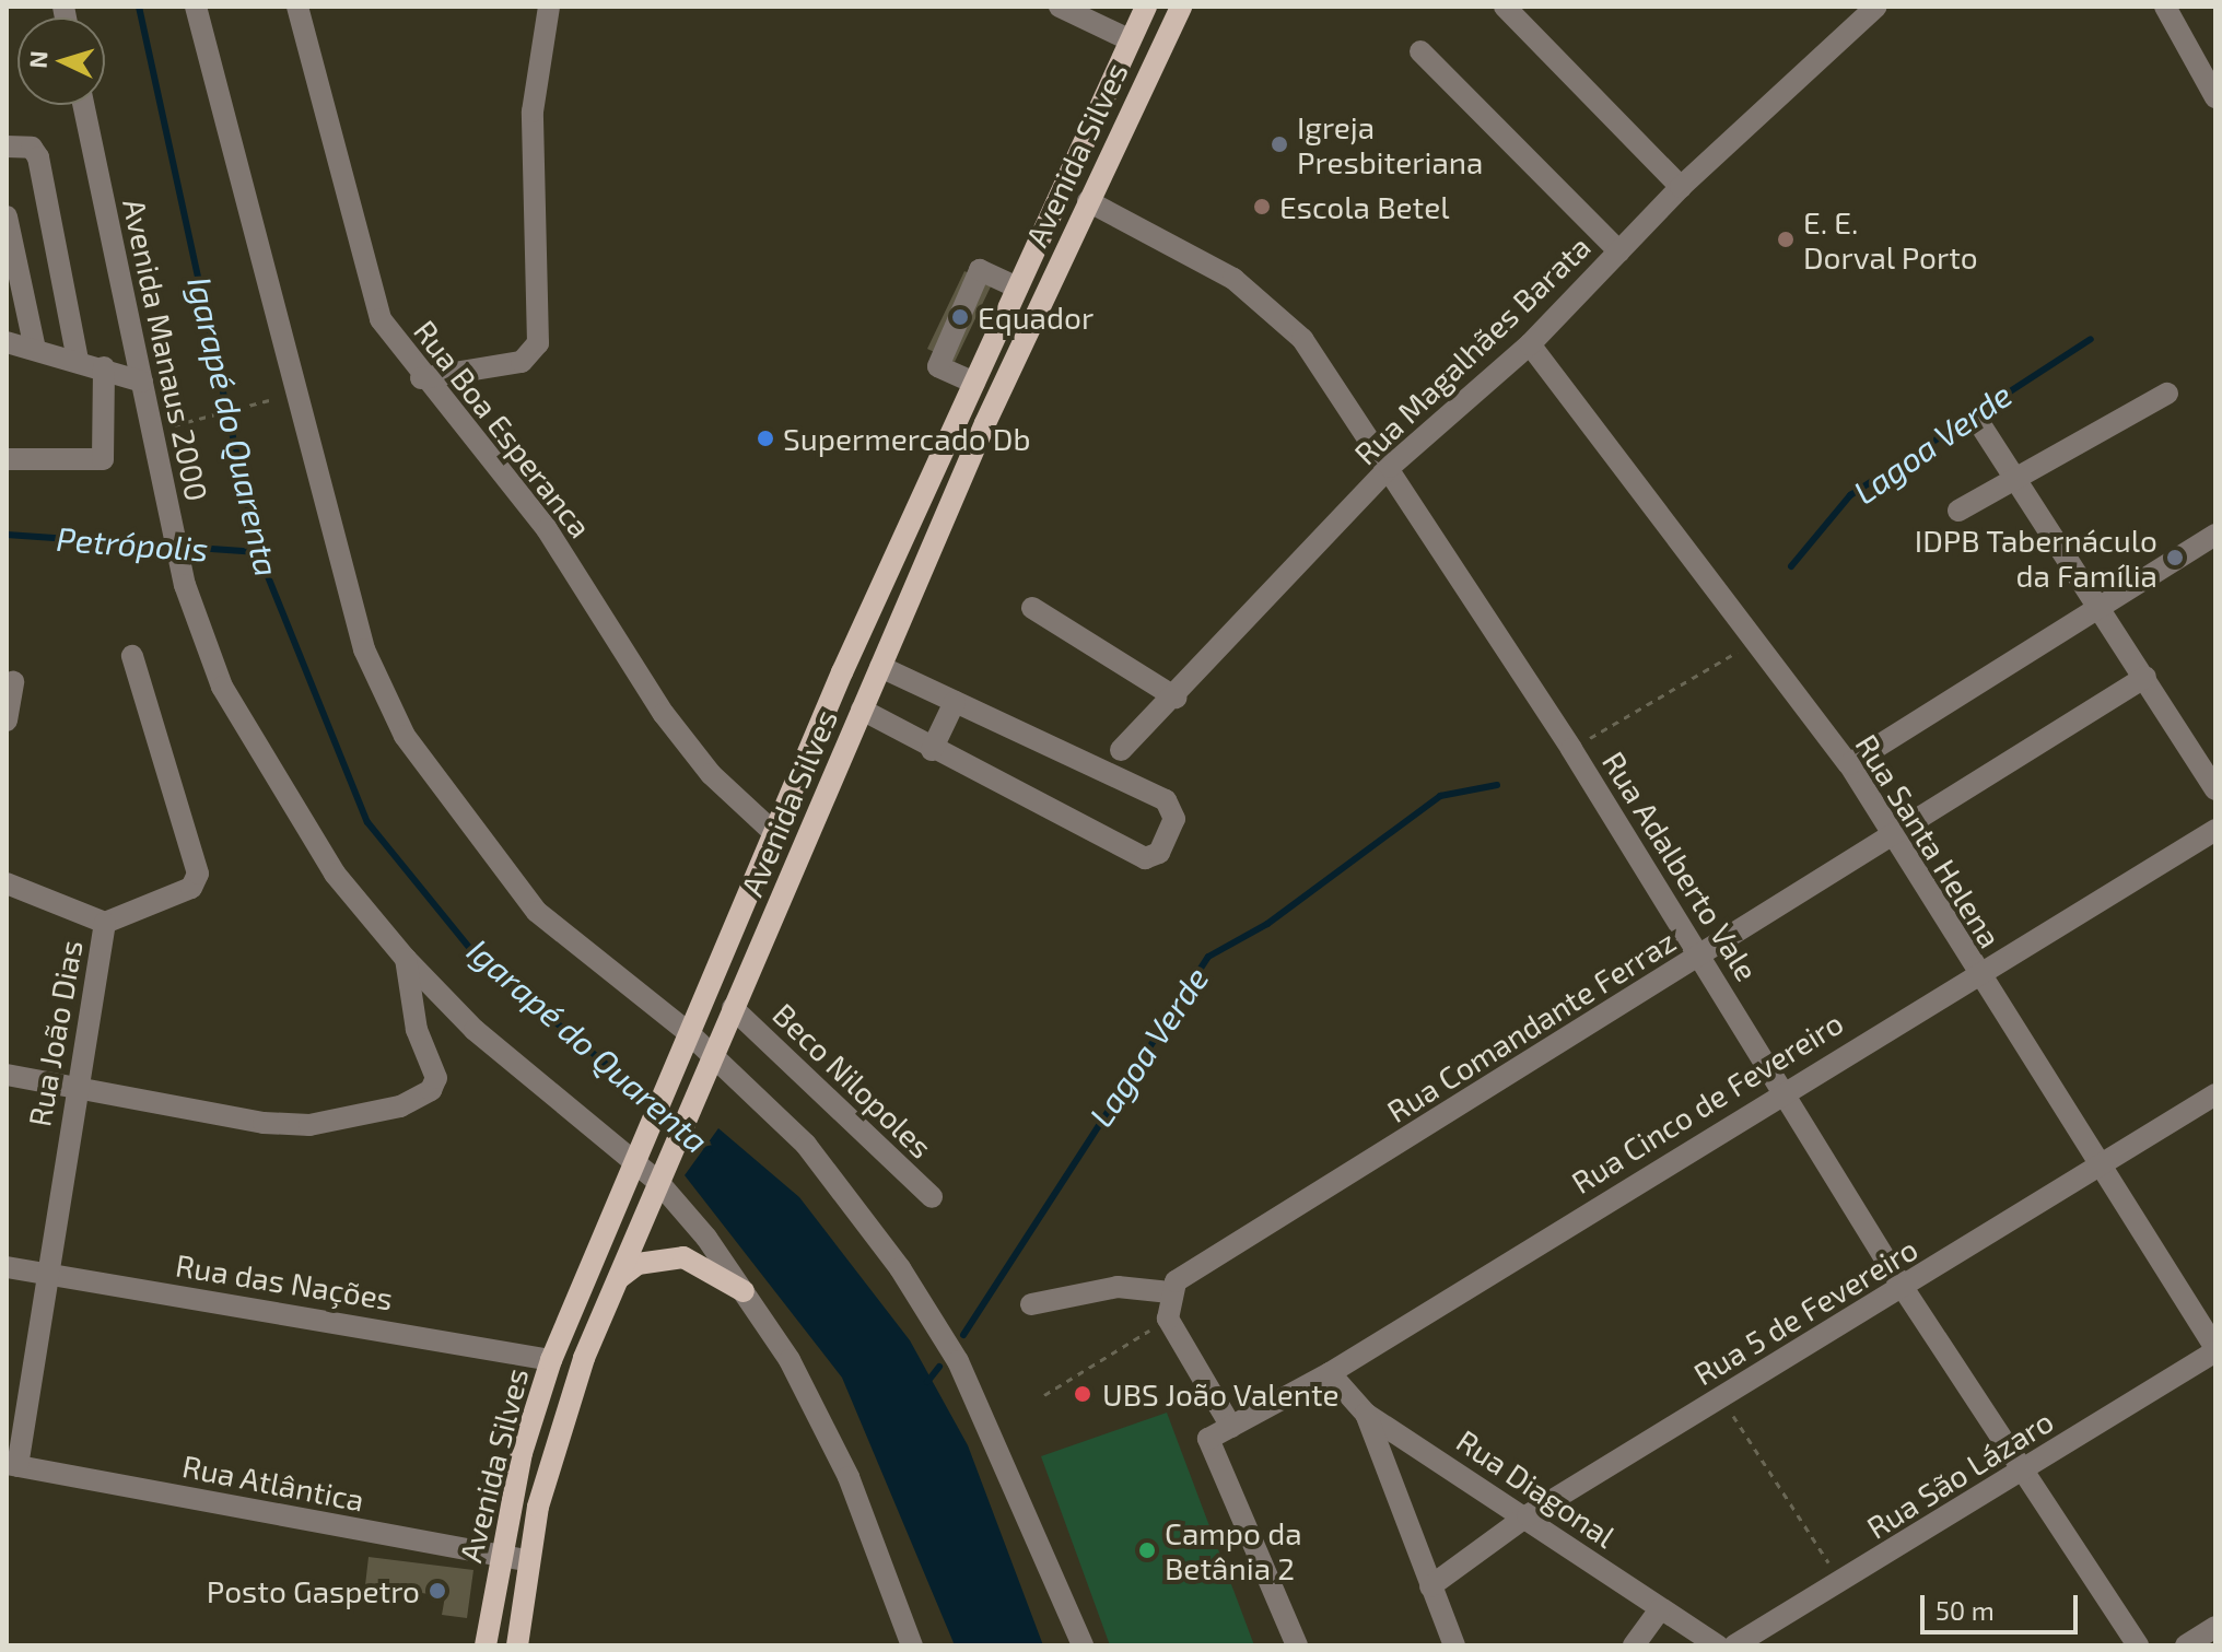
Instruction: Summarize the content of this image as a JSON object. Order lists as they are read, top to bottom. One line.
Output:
{"streets":{"main road":["Avenida Silves"],"street":["Avenida Manaus 2000","Rua Magalhães Barata","Rua Boa Esperanca","Rua Santa Helena","Rua Adalberto Vale","Rua Comandante Ferraz","Rua João Dias","Beco Nilopoles","Rua Cinco de Fevereiro","Rua das Nações","Rua 5 de Fevereiro","Rua São Lázaro","Rua Atlântica","Rua Diagonal"]},"crossings":[["Avenida Silves","Avenida Manaus 2000"],["Avenida Silves","Rua Boa Esperanca"],["Avenida Silves","Rua Adalberto Vale"],["Avenida Silves","Beco Nilopoles"],["Avenida Silves","Rua das Nações"],["Avenida Silves","Rua Atlântica"],["Rua Magalhães Barata","Rua Santa Helena"],["Rua Magalhães Barata","Rua Adalberto Vale"],["Rua Santa Helena","Rua Comandante Ferraz"],["Rua Santa Helena","Rua Cinco de Fevereiro"],["Rua Santa Helena","Rua 5 de Fevereiro"],["Rua Santa Helena","Rua São Lázaro"],["Rua Adalberto Vale","Rua Comandante Ferraz"],["Rua Adalberto Vale","Rua Cinco de Fevereiro"],["Rua Adalberto Vale","Rua 5 de Fevereiro"],["Rua Adalberto Vale","Rua São Lázaro"],["Rua João Dias","Rua das Nações"],["Rua João Dias","Rua Atlântica"],["Rua Cinco de Fevereiro","Rua Diagonal"],["Rua 5 de Fevereiro","Rua Diagonal"]],"water":["Igarapé do Quarenta","Lagoa Verde","Petrópolis"],"places":["Igreja Presbiteriana","Escola Betel","E. E. Dorval Porto","Equador","Supermercado Db","IDPB Tabernáculo da Família","UBS João Valente","Campo da Betânia 2","Posto Gaspetro"],"scale_bar":"50 m","north":"left"}
